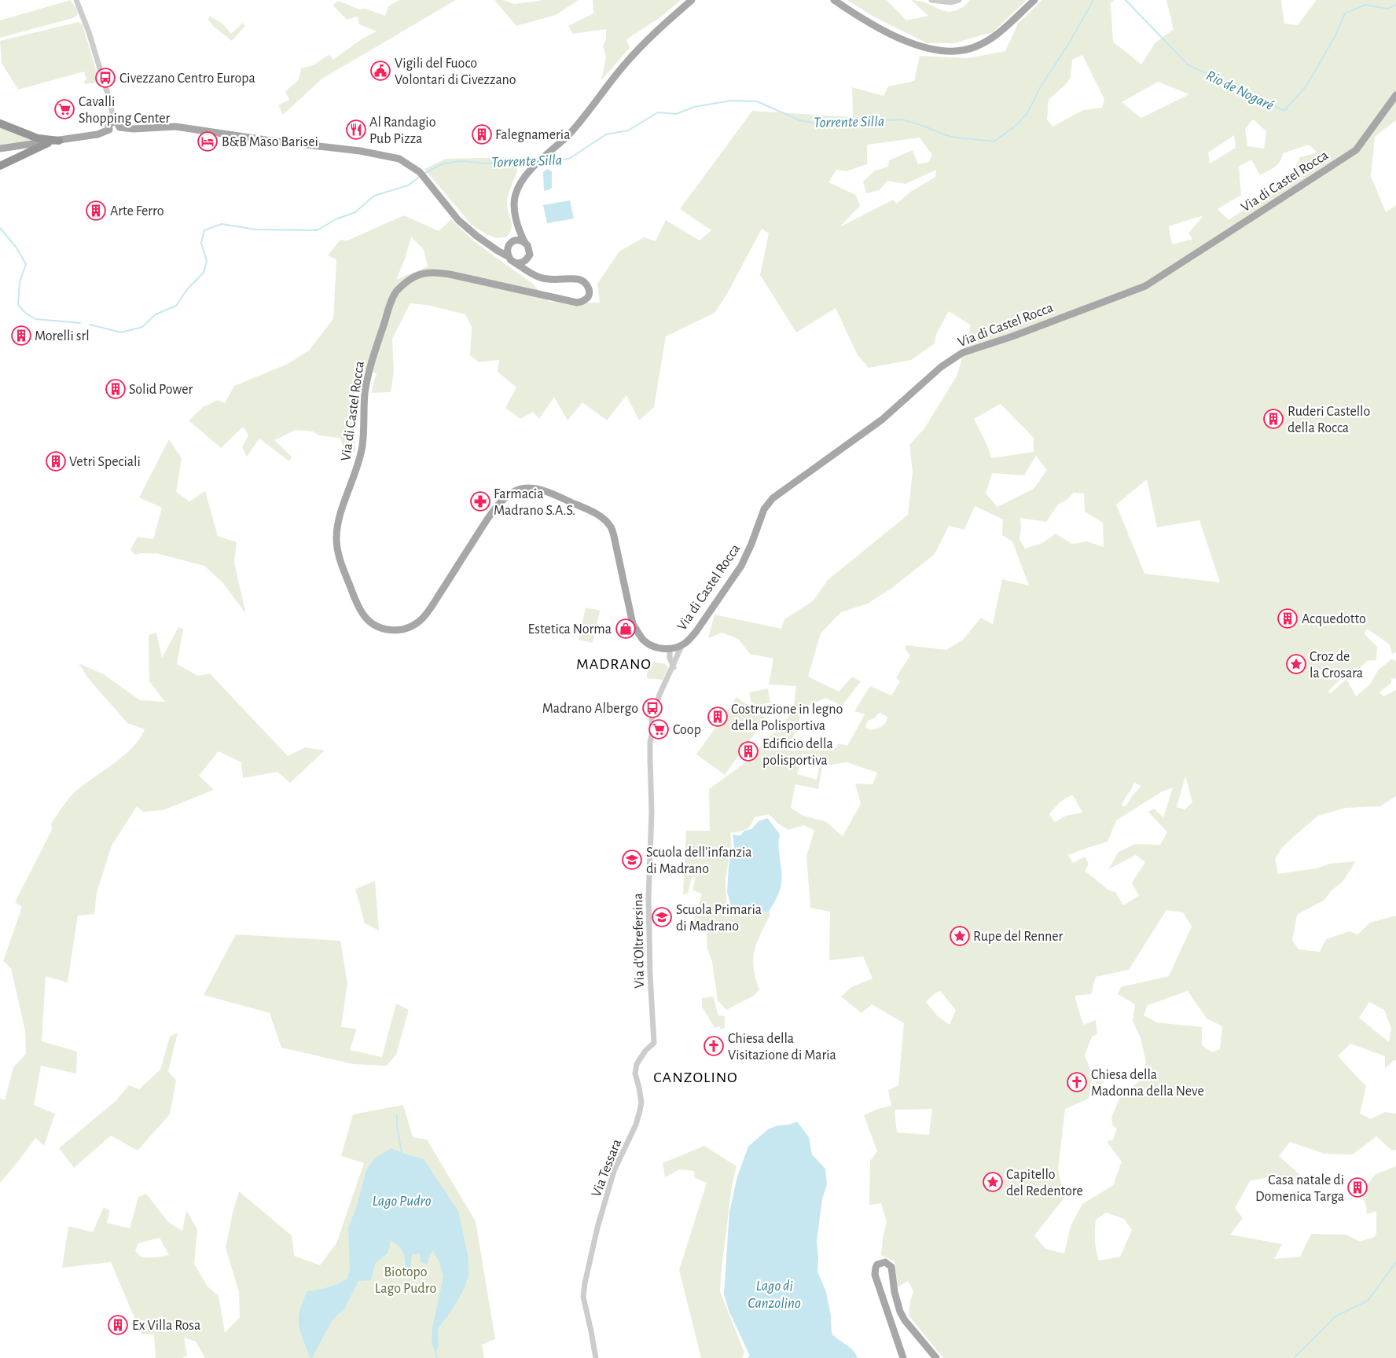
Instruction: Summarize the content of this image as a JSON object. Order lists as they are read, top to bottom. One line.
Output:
{"streets":{"main road":["Via di Castel Rocca"],"street":["Via d'Oltrefersina","Via Tessara"]},"crossings":[["Via di Castel Rocca","Via d'Oltrefersina"],["Via d'Oltrefersina","Via Tessara"]],"districts":["MADRANO","CANZOLINO"],"water":["Rio de Nogaré","Torrente Silla","Lago Pudro","Lago di Canzolino"],"parks":["Biotopo Lago Pudro"],"places":{"public building":["Vigili del Fuoco Volontari di Civezzano"],"bus stop":["Civezzano Centro Europa","Madrano Albergo"],"supermarket":["Cavalli Shopping Center","Coop"],"restaurant":["Al Randagio Pub Pizza"],"building":["Falegnameria","Arte Ferro","Morelli srl","Solid Power","Ruderi Castello della Rocca","Vetri Speciali","Acquedotto","Costruzione in legno della Polisportiva","Edificio della polisportiva","Casa natale di Domenica Targa","Ex Villa Rosa"],"hotel":["B&B Maso Barisei"],"pharmacy":["Farmacia Madrano S.A.S."],"shop":["Estetica Norma"],"place":["Croz de la Crosara","Rupe del Renner","Capitello del Redentore"],"school or university":["Scuola dell'infanzia di Madrano","Scuola Primaria di Madrano"],"church":["Chiesa della Visitazione di Maria","Chiesa della Madonna della Neve"]}}
